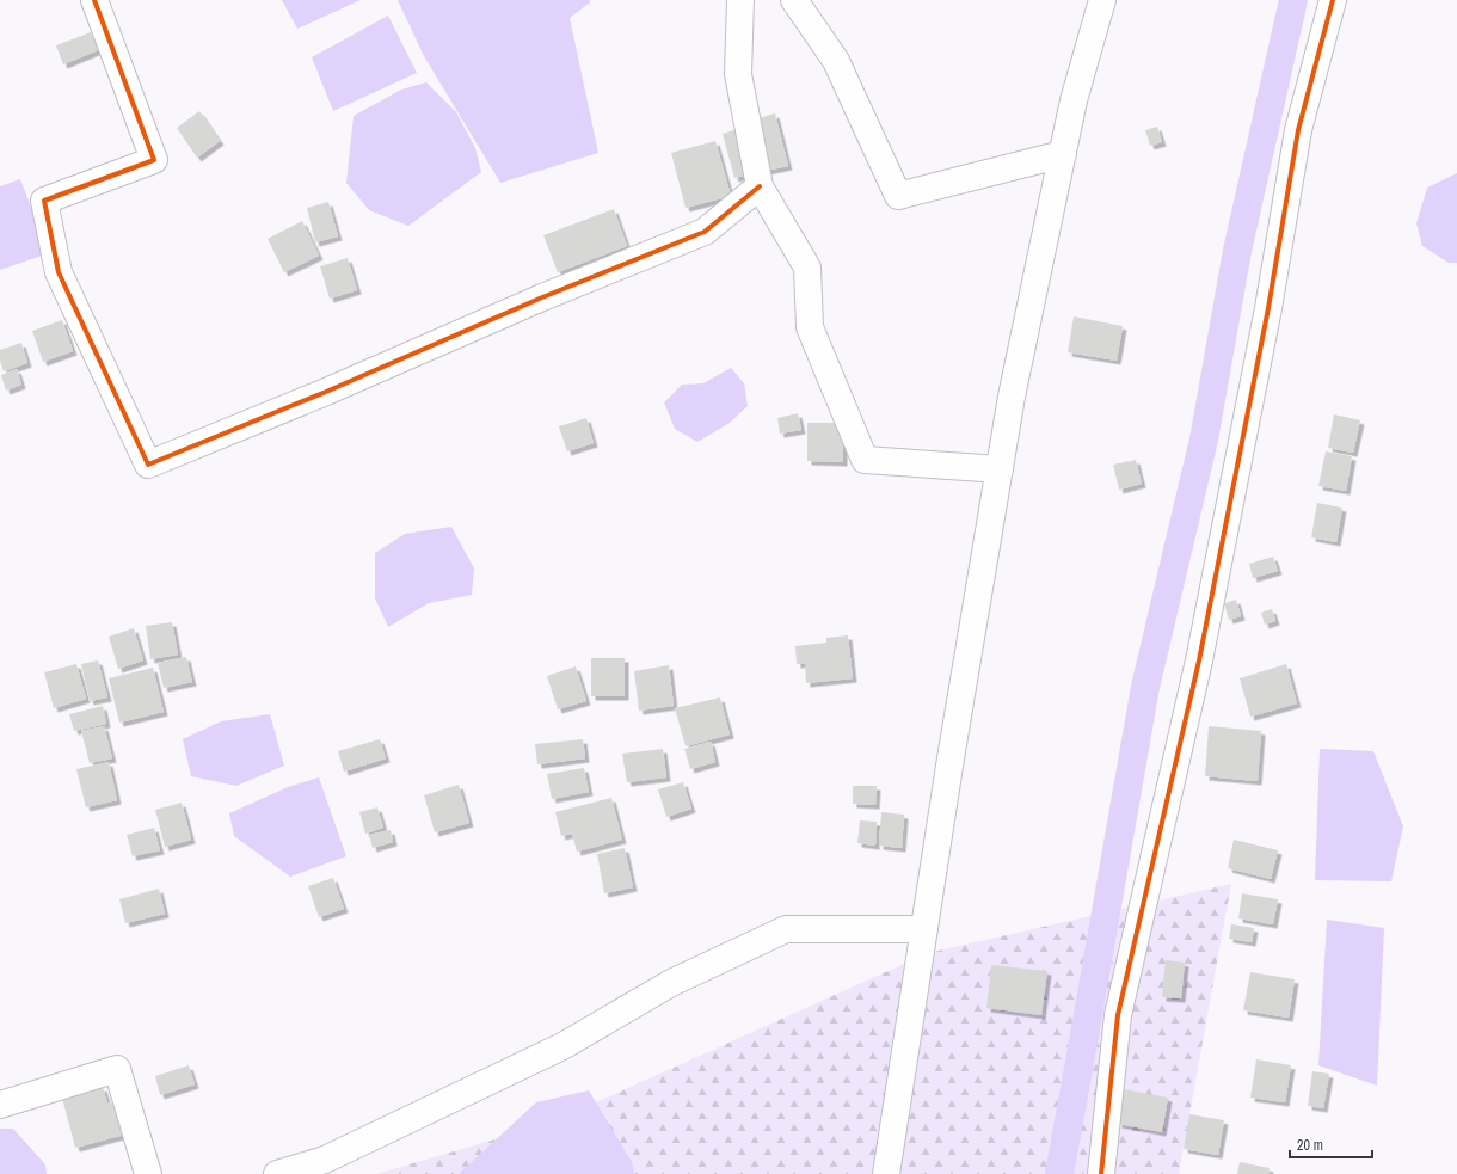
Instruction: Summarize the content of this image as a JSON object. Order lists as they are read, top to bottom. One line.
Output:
{"scale_bar":"20 m"}
